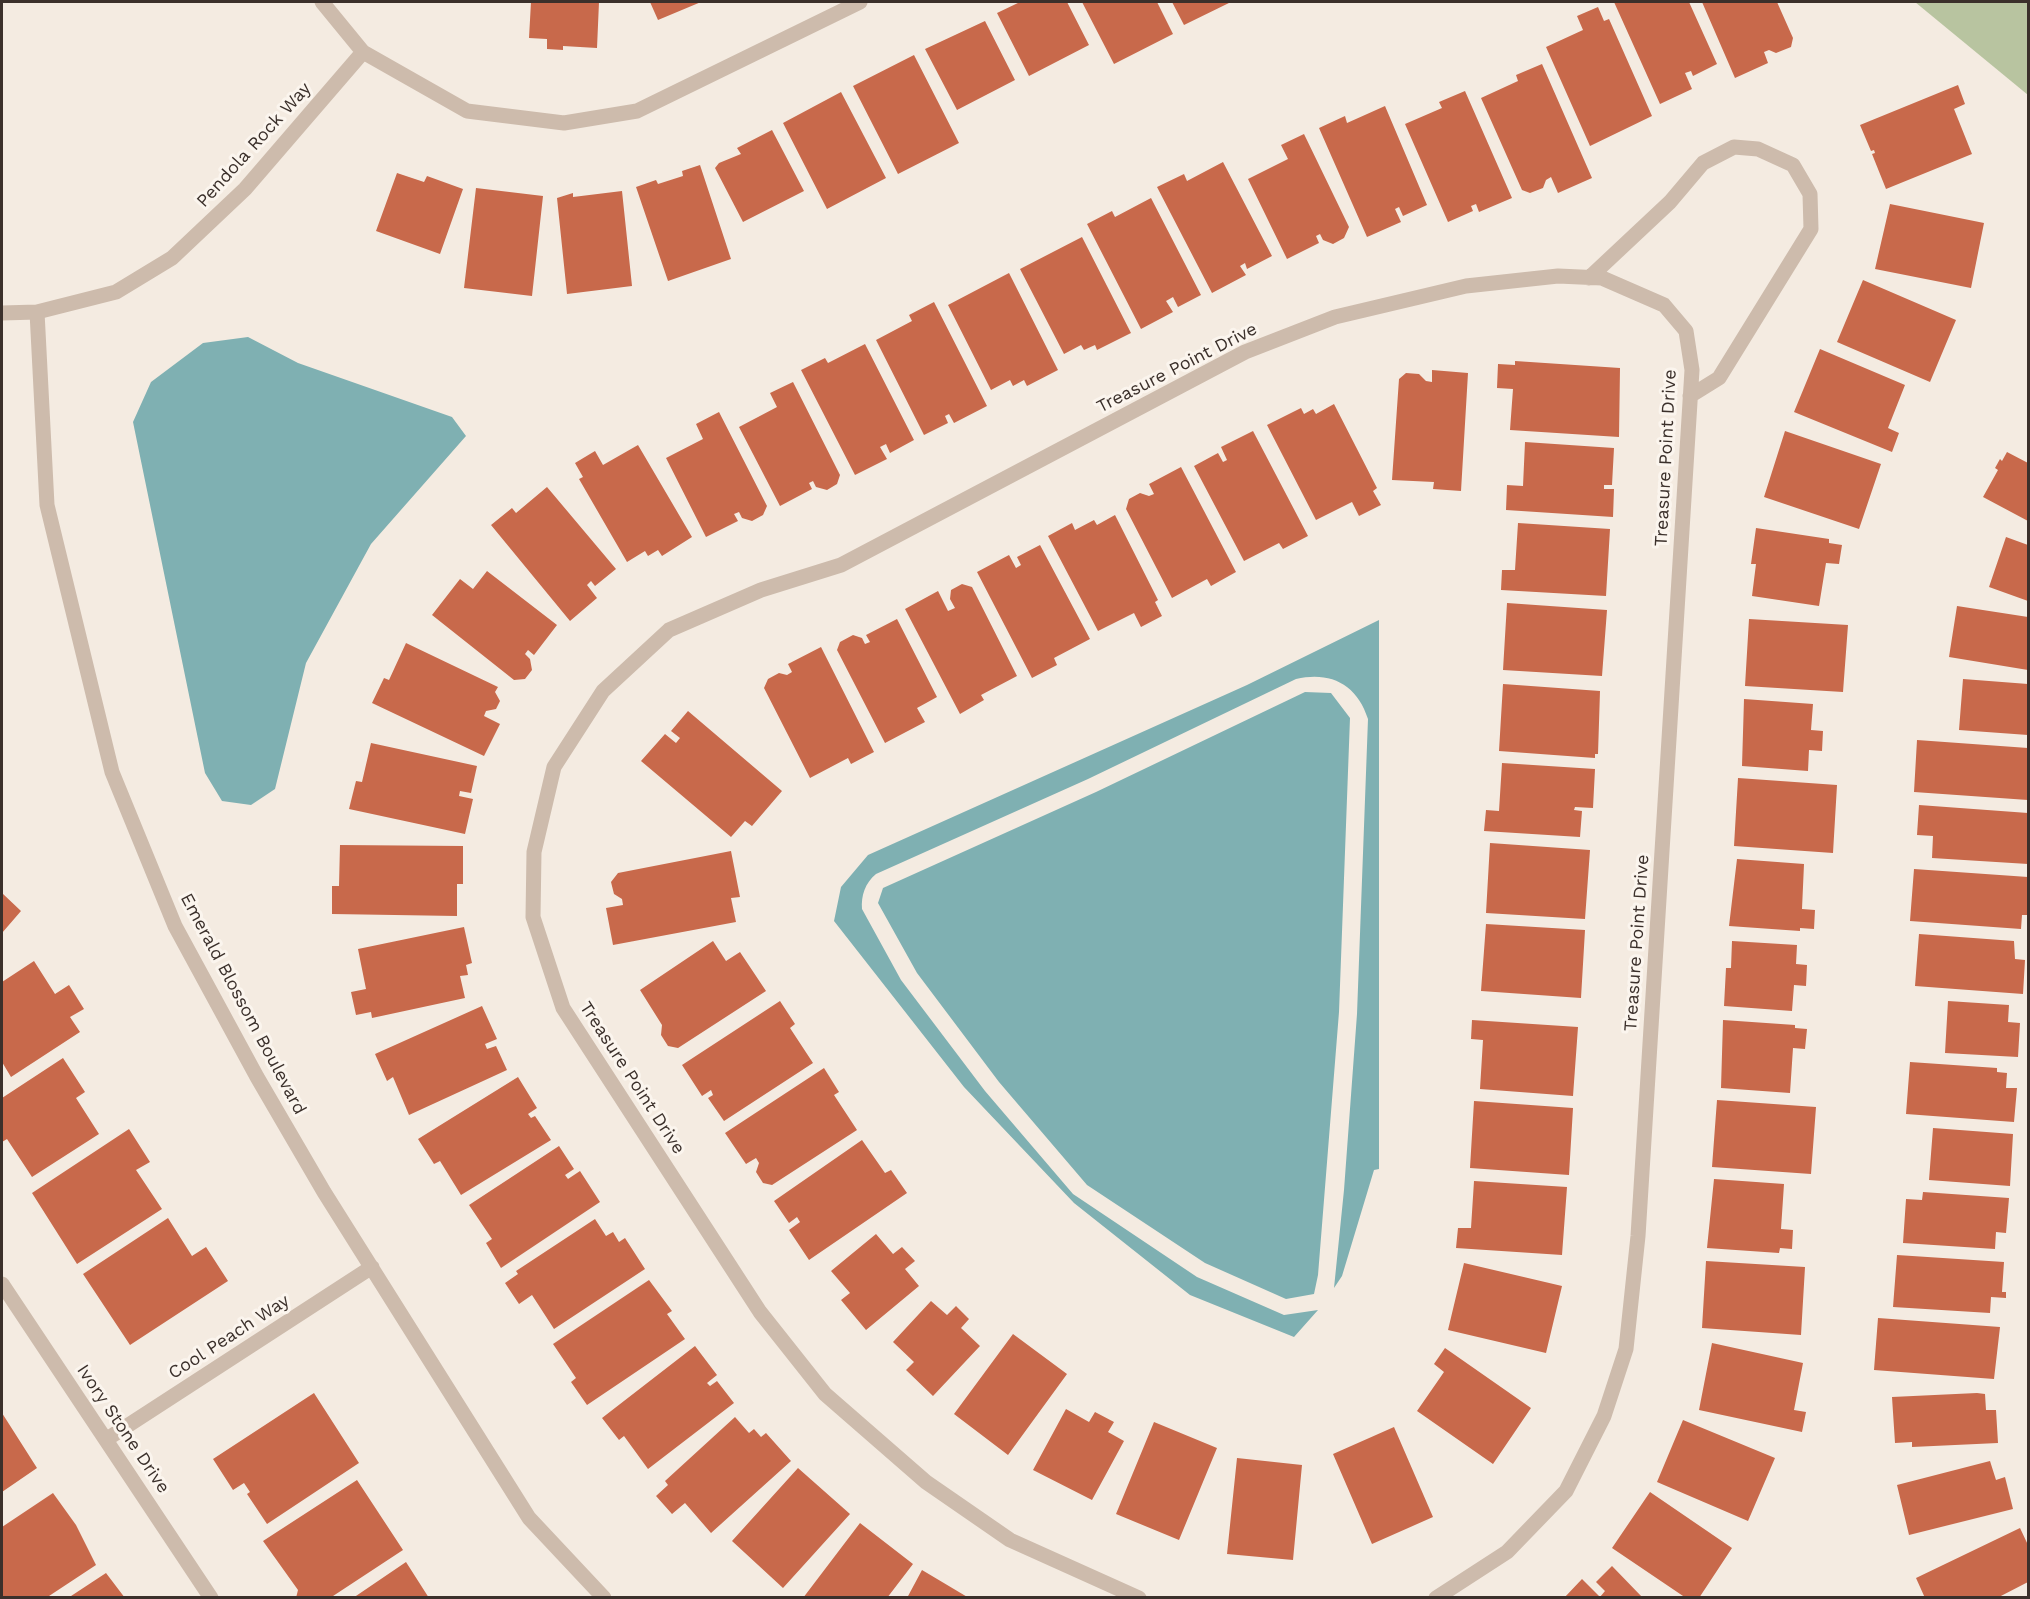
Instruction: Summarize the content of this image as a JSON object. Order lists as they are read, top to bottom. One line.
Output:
{"streets":{"street":["Pendola Rock Way","Treasure Point Drive","Emerald Blossom Boulevard","Cool Peach Way","Ivory Stone Drive"]},"crossings":[["Pendola Rock Way","Emerald Blossom Boulevard"],["Emerald Blossom Boulevard","Cool Peach Way"],["Cool Peach Way","Ivory Stone Drive"]]}
